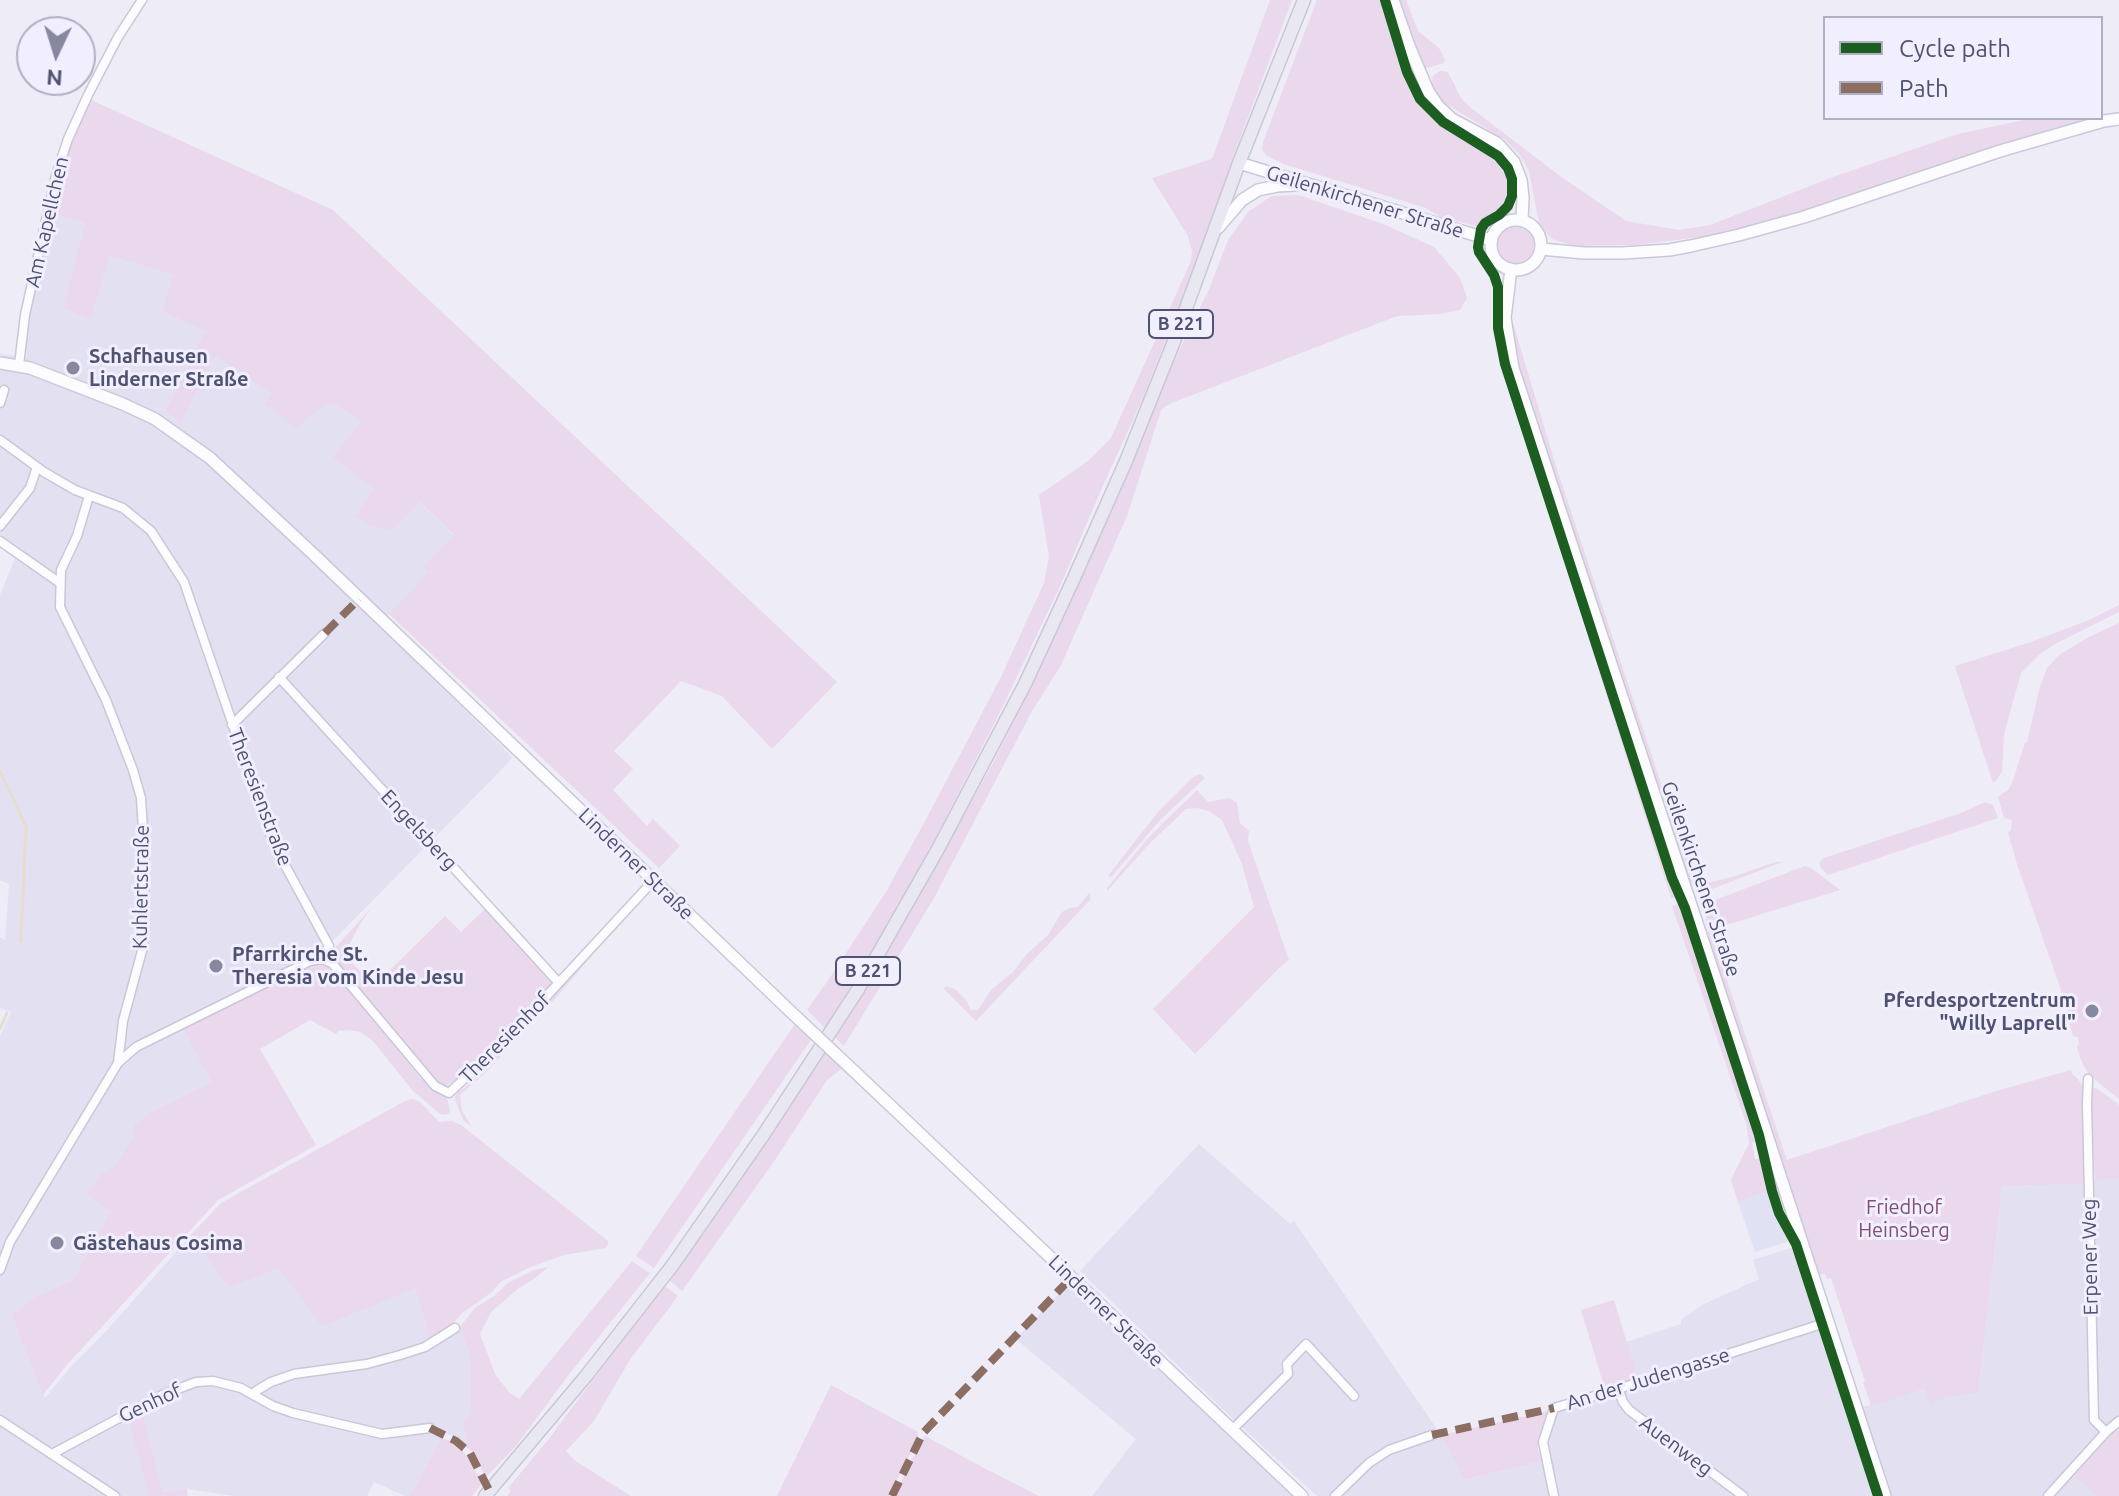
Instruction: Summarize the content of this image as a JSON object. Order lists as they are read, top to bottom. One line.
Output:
{"streets":{"main road":["Geilenkirchener Straße","B 221","Linderner Straße"],"street":["Am Kapellchen","Theresienstraße","Engelsberg","Kuhlertstraße","Theresienhof","Erpener Weg","An der Judengasse","Genhof","Auenweg"]},"crossings":[["Geilenkirchener Straße","B 221"],["Geilenkirchener Straße","An der Judengasse"],["Am Kapellchen","Linderner Straße"],["Theresienstraße","Kuhlertstraße"],["Theresienstraße","Theresienhof"],["Engelsberg","Theresienhof"],["Linderner Straße","Theresienhof"],["An der Judengasse","Auenweg"]],"parks":["Friedhof Heinsberg"],"places":["Schafhausen Linderner Straße","Pfarrkirche St. Theresia vom Kinde Jesu","Pferdesportzentrum \"Willy Laprell\"","Gästehaus Cosima"],"legend":["Cycle path","Path"],"north":"bottom"}
